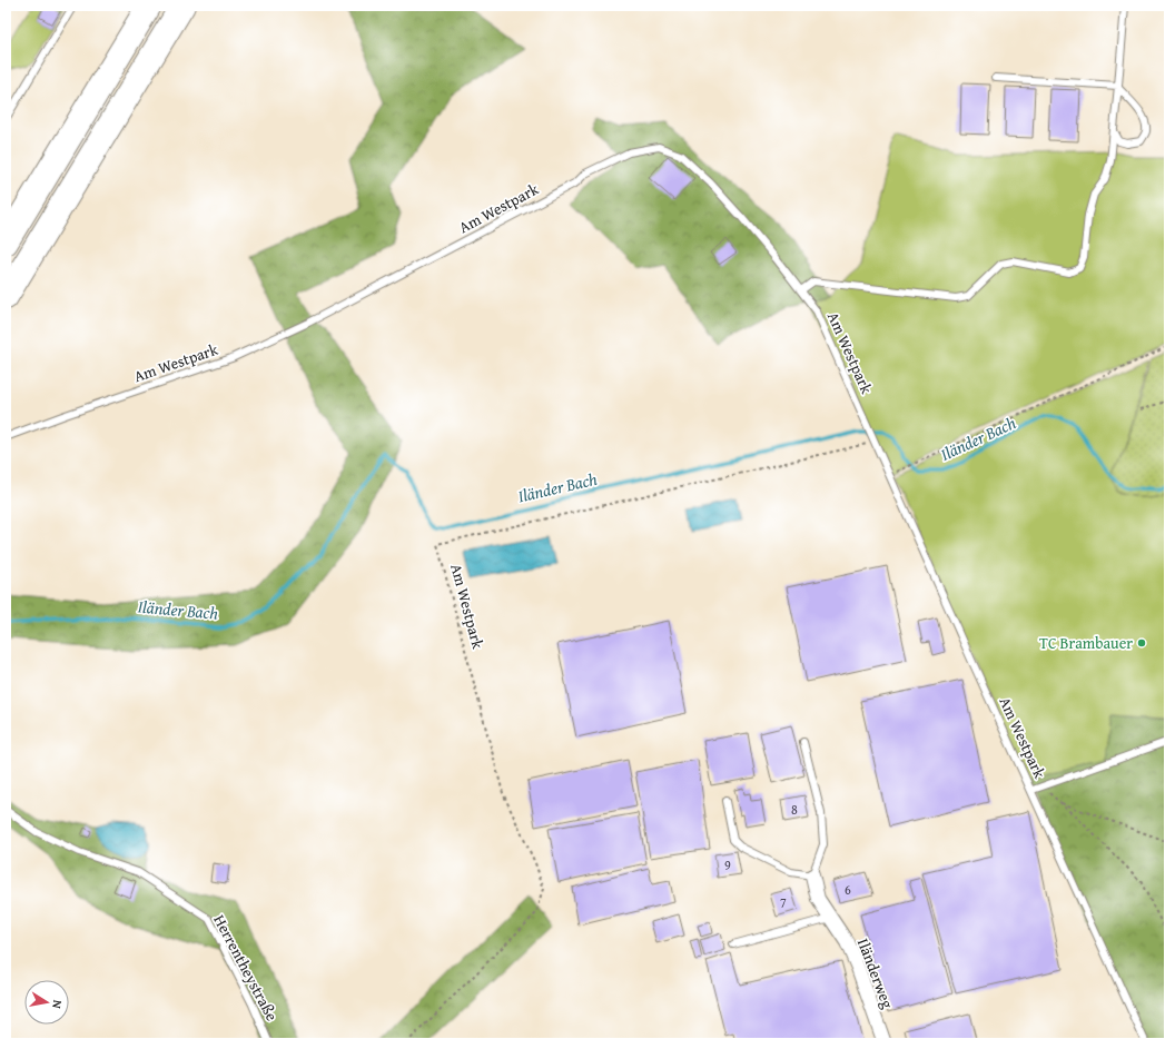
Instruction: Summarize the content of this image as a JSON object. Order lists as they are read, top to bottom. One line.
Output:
{"streets":{"street":["Iländerweg"],"lane":["Am Westpark","Herrentheystraße"]},"water":["Iländer Bach"],"places":["TC Brambauer"],"house_numbers":["8","9","6","7"],"north":"right"}
